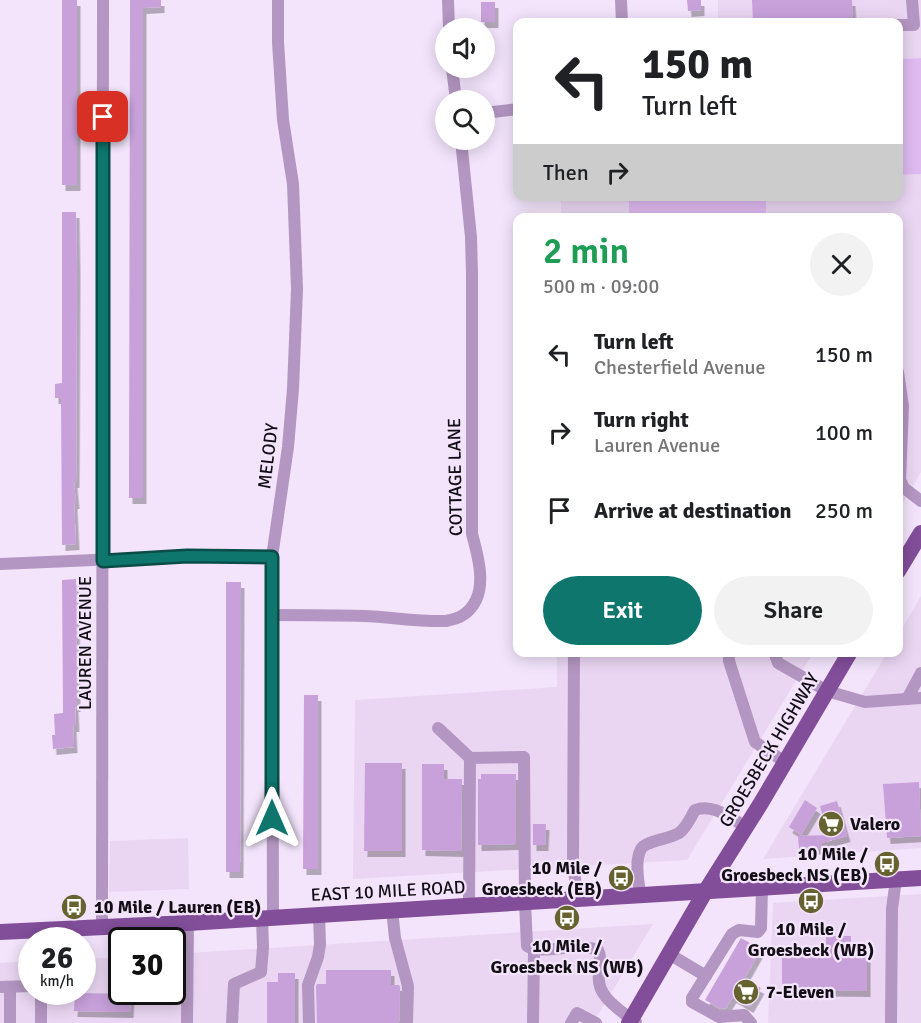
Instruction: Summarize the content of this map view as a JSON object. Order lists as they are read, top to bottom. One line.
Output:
{"streets":{"main road":["GROESBECK HIGHWAY","EAST 10 MILE ROAD"],"street":["MELODY","COTTAGE LANE","LAUREN AVENUE"]},"crossings":[["MELODY","COTTAGE LANE"],["MELODY","EAST 10 MILE ROAD"],["LAUREN AVENUE","EAST 10 MILE ROAD"],["GROESBECK HIGHWAY","EAST 10 MILE ROAD"]],"places":{"supermarket":["Valero","7-Eleven"],"bus stop":["10 Mile / Groesbeck NS (EB)","10 Mile / Groesbeck (EB)","10 Mile / Groesbeck (WB)","10 Mile / Lauren (EB)","10 Mile / Groesbeck NS (WB)"]},"page":{"turn":["150 m","Turn left"],"then":"Then","heading":["2 min","500 m · 09:00"],"list":[{"name":"Turn left","note":"Chesterfield Avenue","value":"150 m"},{"name":"Turn right","note":"Lauren Avenue","value":"100 m"},{"name":"Arrive at destination","value":"250 m"}],"buttons":["Exit","Share"],"speed":"26 km/h","limit":"30"}}
